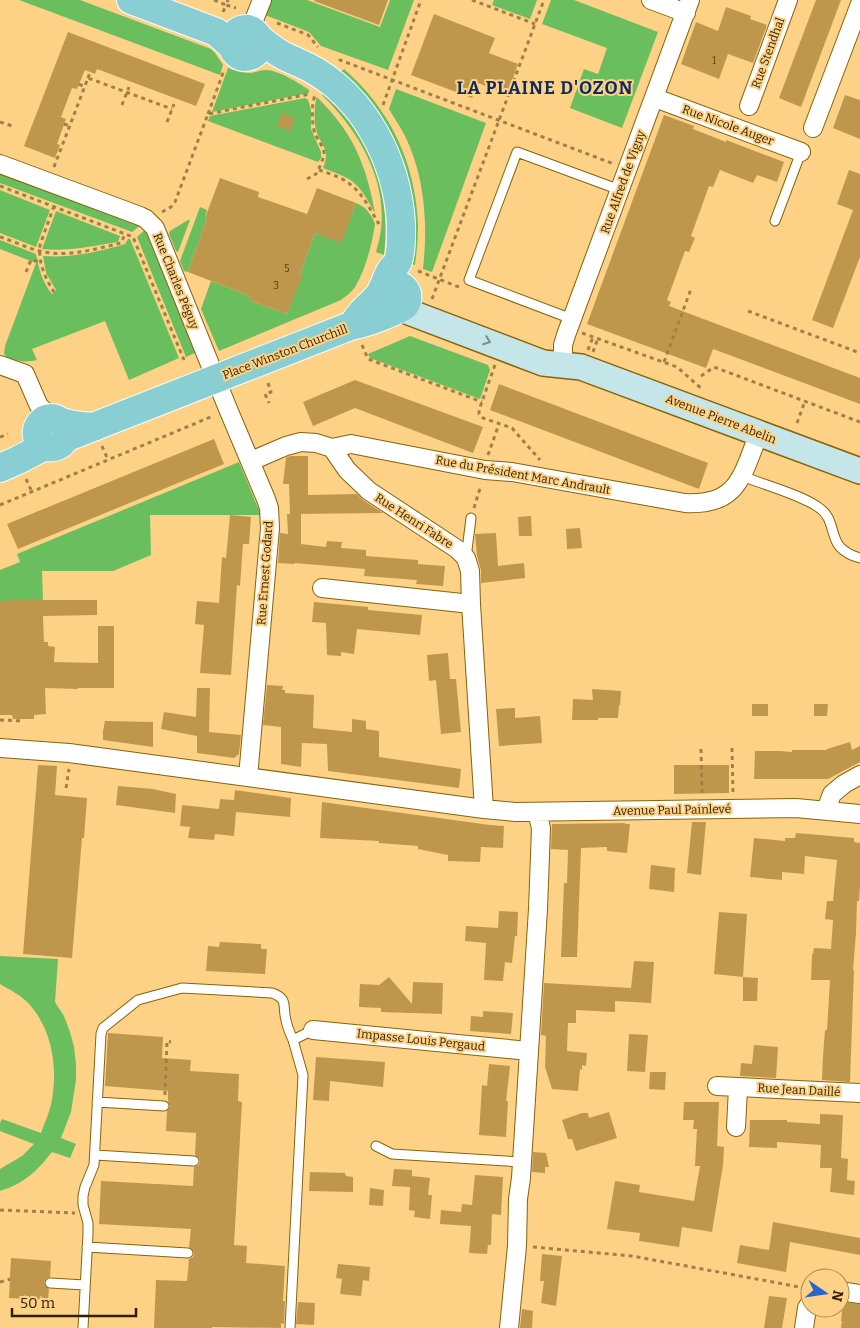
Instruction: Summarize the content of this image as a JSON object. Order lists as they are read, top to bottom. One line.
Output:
{"streets":{"main road":["Place Winston Churchill","Avenue Pierre Abelin"],"street":["Rue Stendhal","Rue Nicole Auger","Rue Alfred de Vigny","Rue Charles Péguy","Rue du Président Marc Andrault","Rue Henri Fabre","Rue Ernest Godard","Avenue Paul Painlevé","Impasse Louis Pergaud","Rue Jean Daillé"]},"crossings":[["Rue Nicole Auger","Rue Alfred de Vigny"],["Rue Alfred de Vigny","Avenue Pierre Abelin"],["Rue Charles Péguy","Place Winston Churchill"],["Rue Charles Péguy","Rue Ernest Godard"],["Place Winston Churchill","Avenue Pierre Abelin"],["Place Winston Churchill","Rue Ernest Godard"],["Avenue Pierre Abelin","Rue du Président Marc Andrault"],["Rue du Président Marc Andrault","Rue Henri Fabre"],["Rue du Président Marc Andrault","Rue Ernest Godard"],["Rue Henri Fabre","Avenue Paul Painlevé"],["Rue Ernest Godard","Avenue Paul Painlevé"]],"districts":["LA PLAINE D'OZON"],"house_numbers":["1","5","3"],"scale_bar":"50 m","north":"right"}
